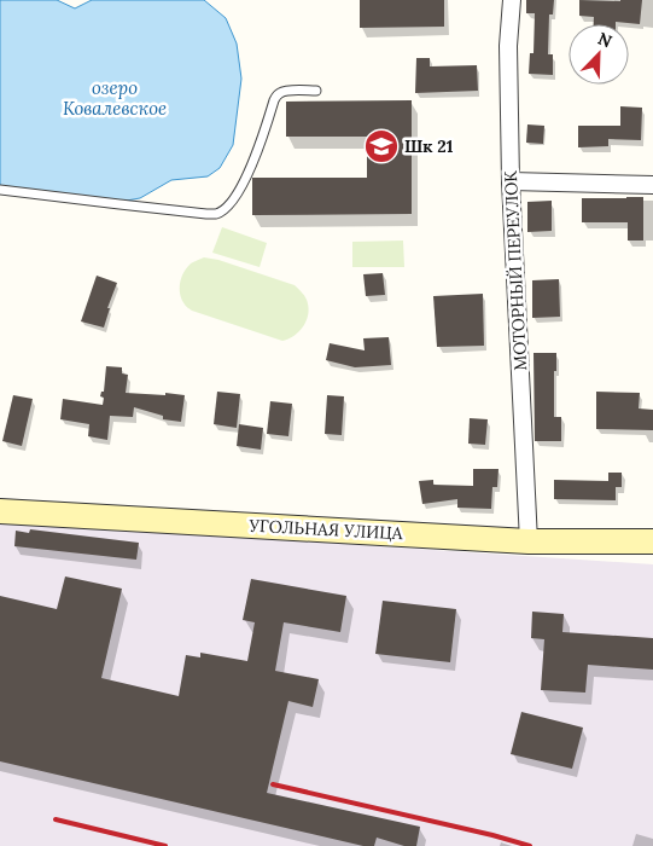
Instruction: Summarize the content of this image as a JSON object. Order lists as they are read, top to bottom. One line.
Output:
{"streets":{"street":["МОТОРНЫЙ ПЕРЕУЛОК","УГОЛЬНАЯ УЛИЦА"]},"crossings":[["МОТОРНЫЙ ПЕРЕУЛОК","УГОЛЬНАЯ УЛИЦА"]],"water":["озеро Ковалевское"],"places":{"school or university":["Шк 21"]},"north":"top right"}
